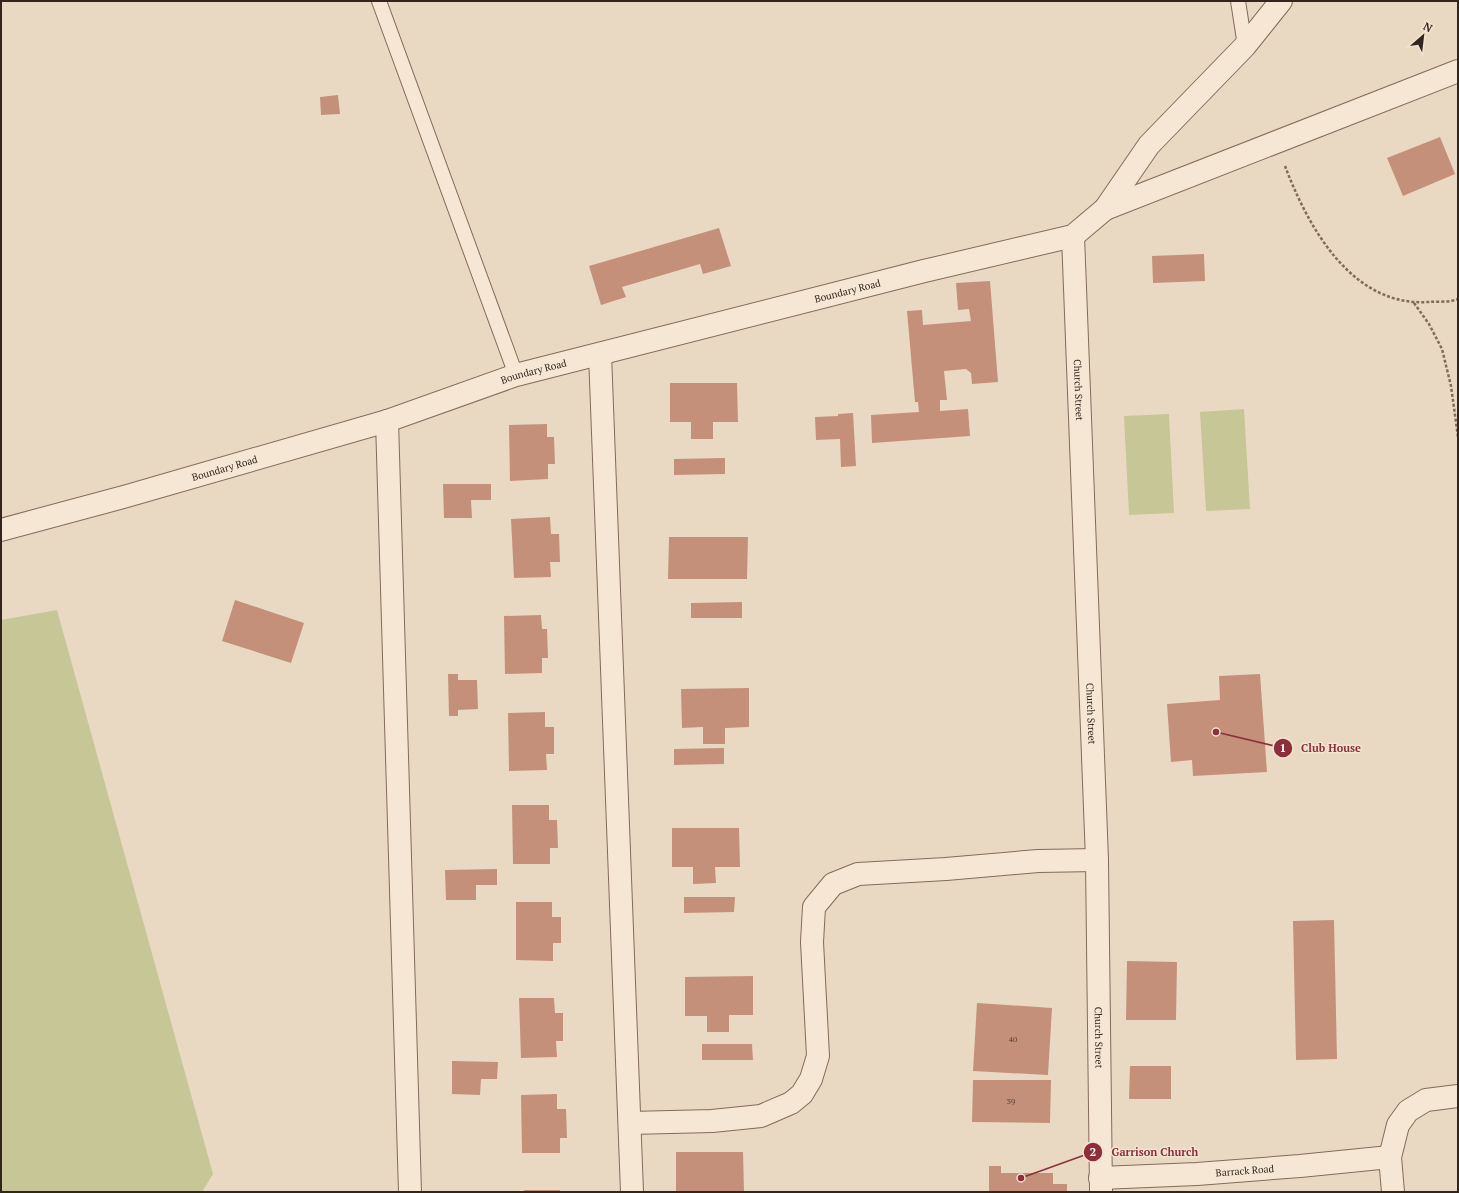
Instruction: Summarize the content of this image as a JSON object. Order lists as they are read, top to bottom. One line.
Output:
{"streets":{"street":["Boundary Road","Church Street","Barrack Road"]},"crossings":[["Boundary Road","Church Street"],["Church Street","Barrack Road"]],"places":["Club House","Garrison Church"],"house_numbers":["40","39"],"north":"top right"}
